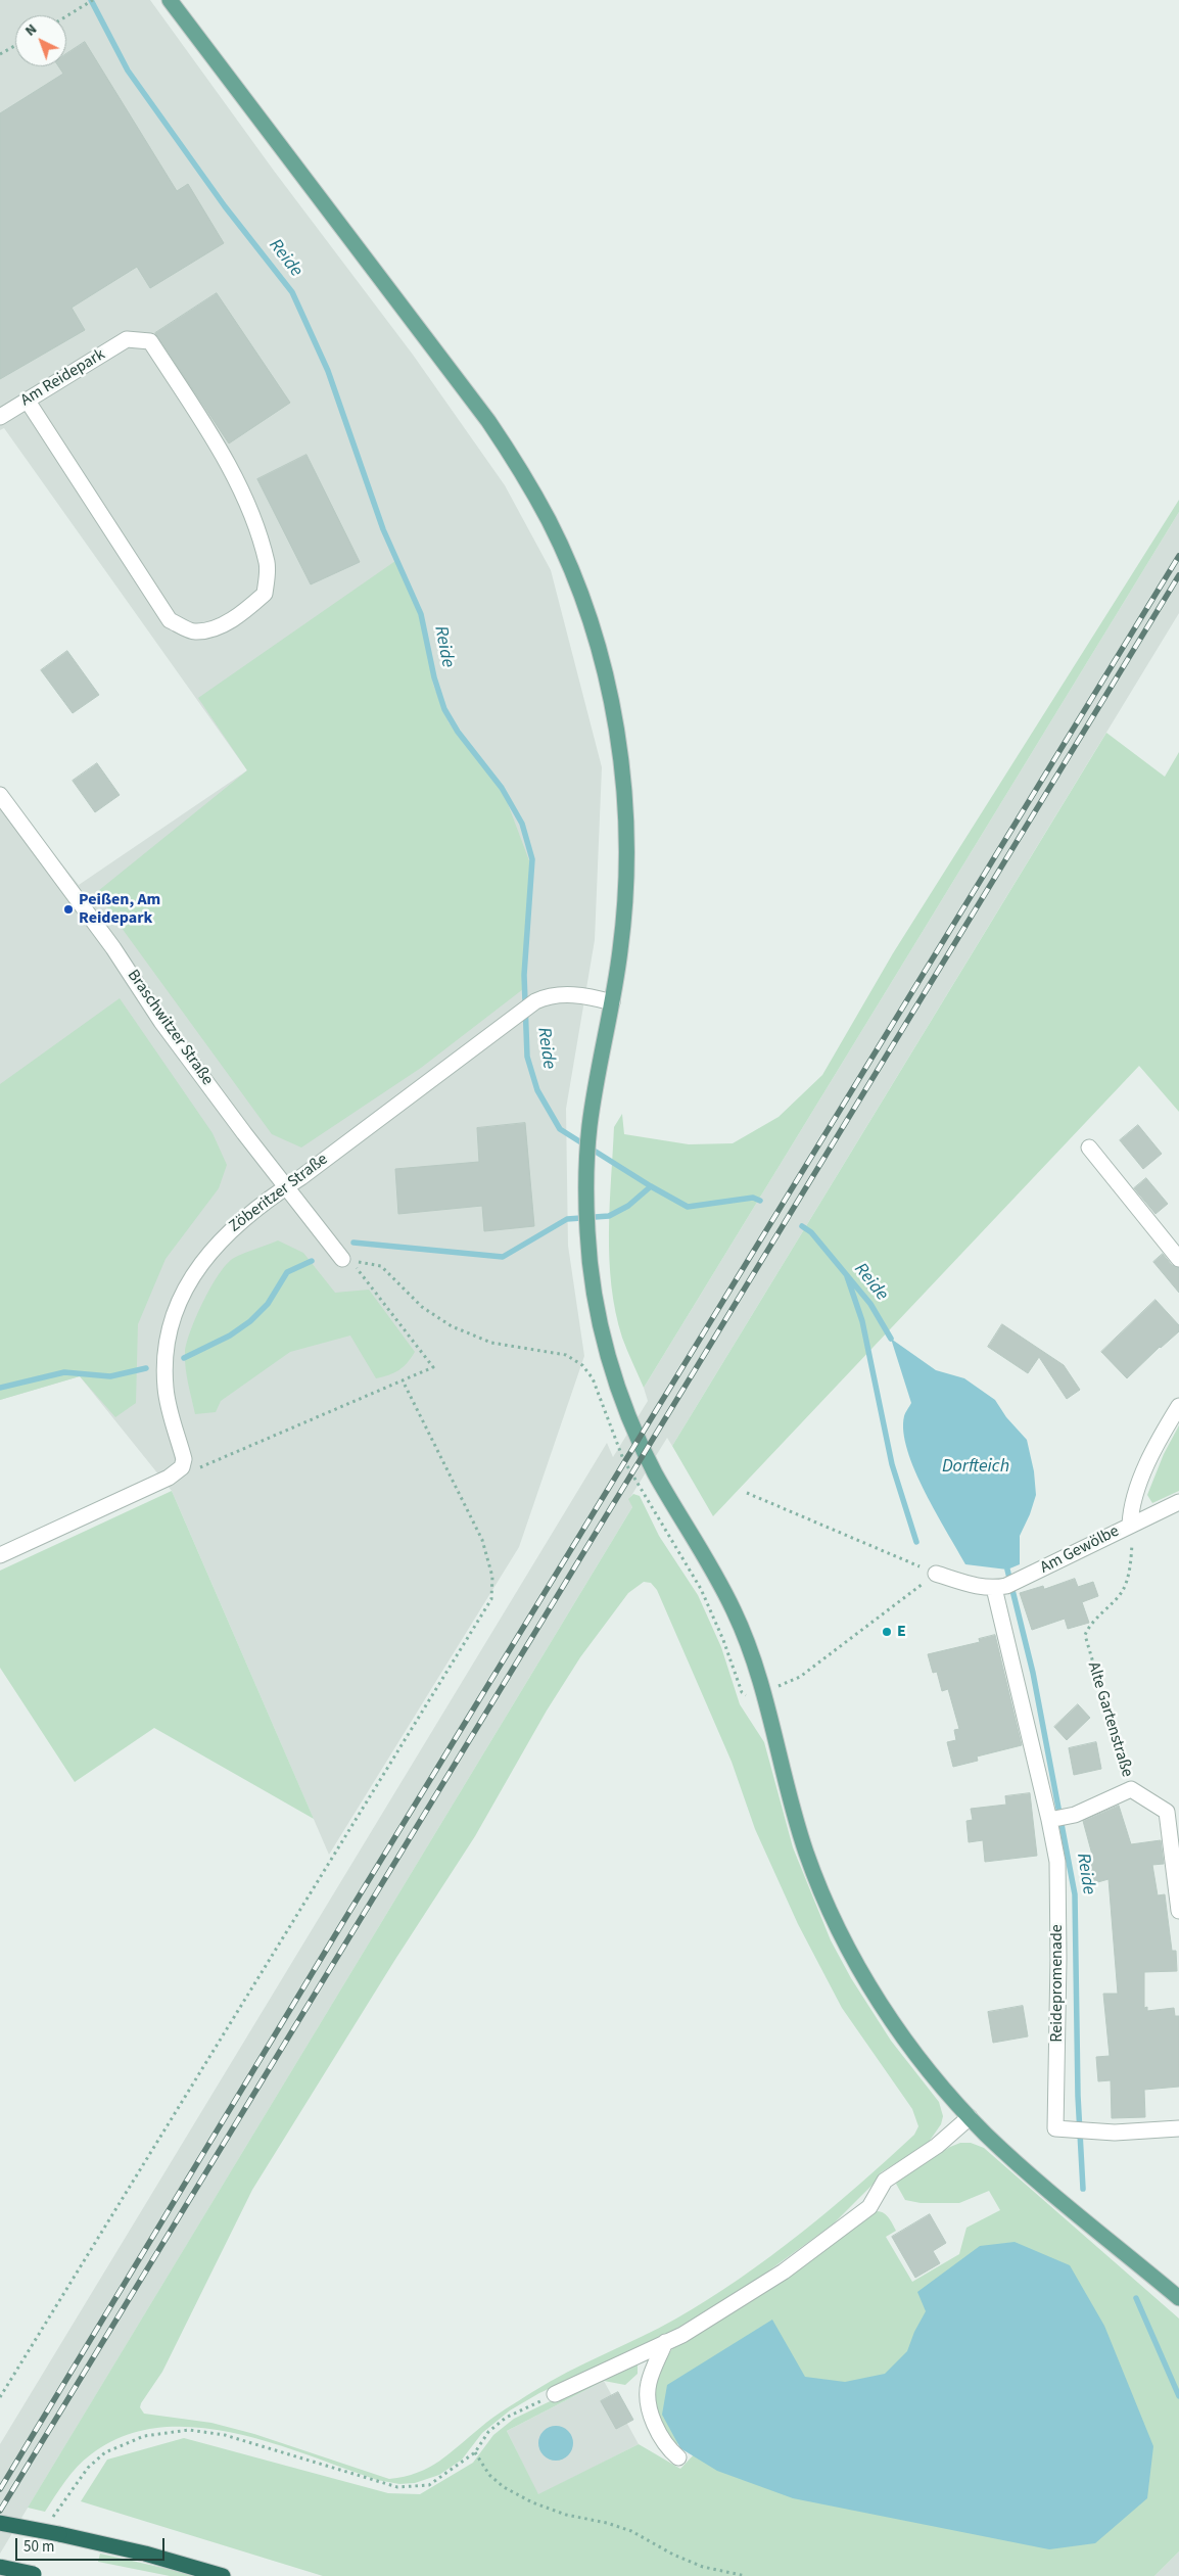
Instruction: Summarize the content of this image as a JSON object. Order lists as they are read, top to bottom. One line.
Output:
{"streets":{"street":["Am Reidepark","Braschwitzer Straße","Zöberitzer Straße","Am Gewölbe","Alte Gartenstraße","Reidepromenade"]},"crossings":[["Braschwitzer Straße","Zöberitzer Straße"],["Am Gewölbe","Alte Gartenstraße"],["Am Gewölbe","Reidepromenade"]],"water":["Reide","Dorfteich"],"places":["Peißen, Am Reidepark","E"],"scale_bar":"50 m","north":"top left"}
